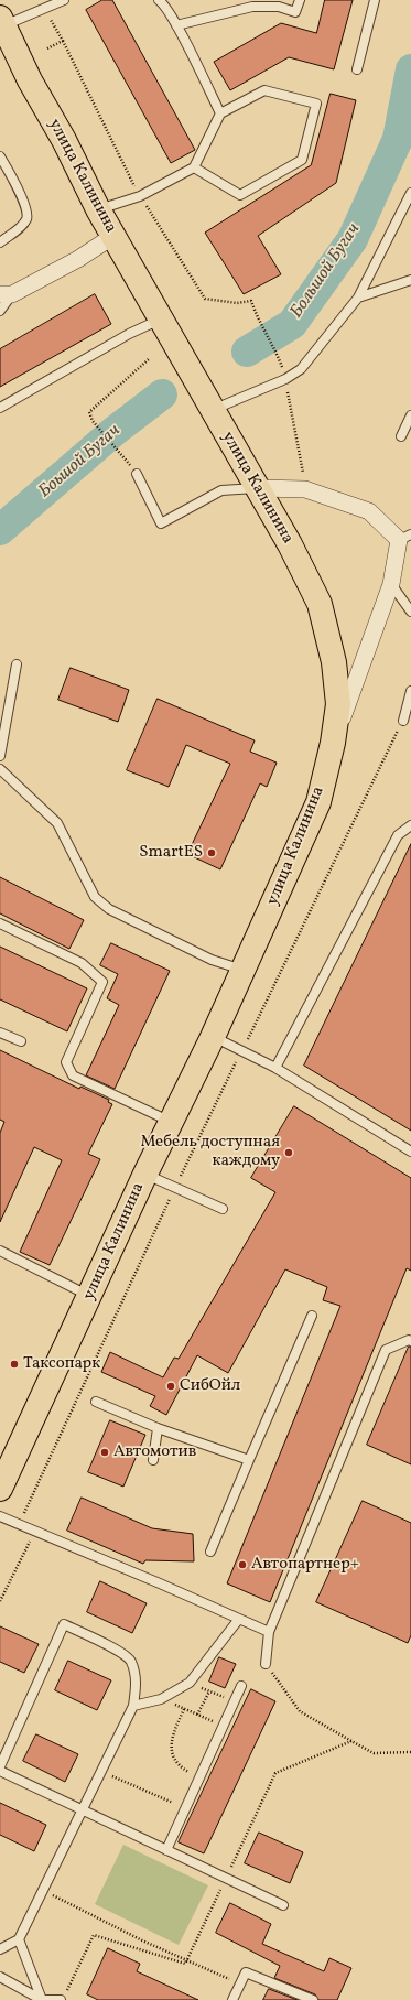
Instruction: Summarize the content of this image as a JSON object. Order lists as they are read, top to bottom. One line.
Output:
{"streets":{"main road":["улица Калинина"]},"water":["Большой Бугач","Боьшой Бугач"],"places":["SmartES","Мебель доступная каждому","Таксопарк","СибОйл","Автомотив","Автопартнер+"]}
